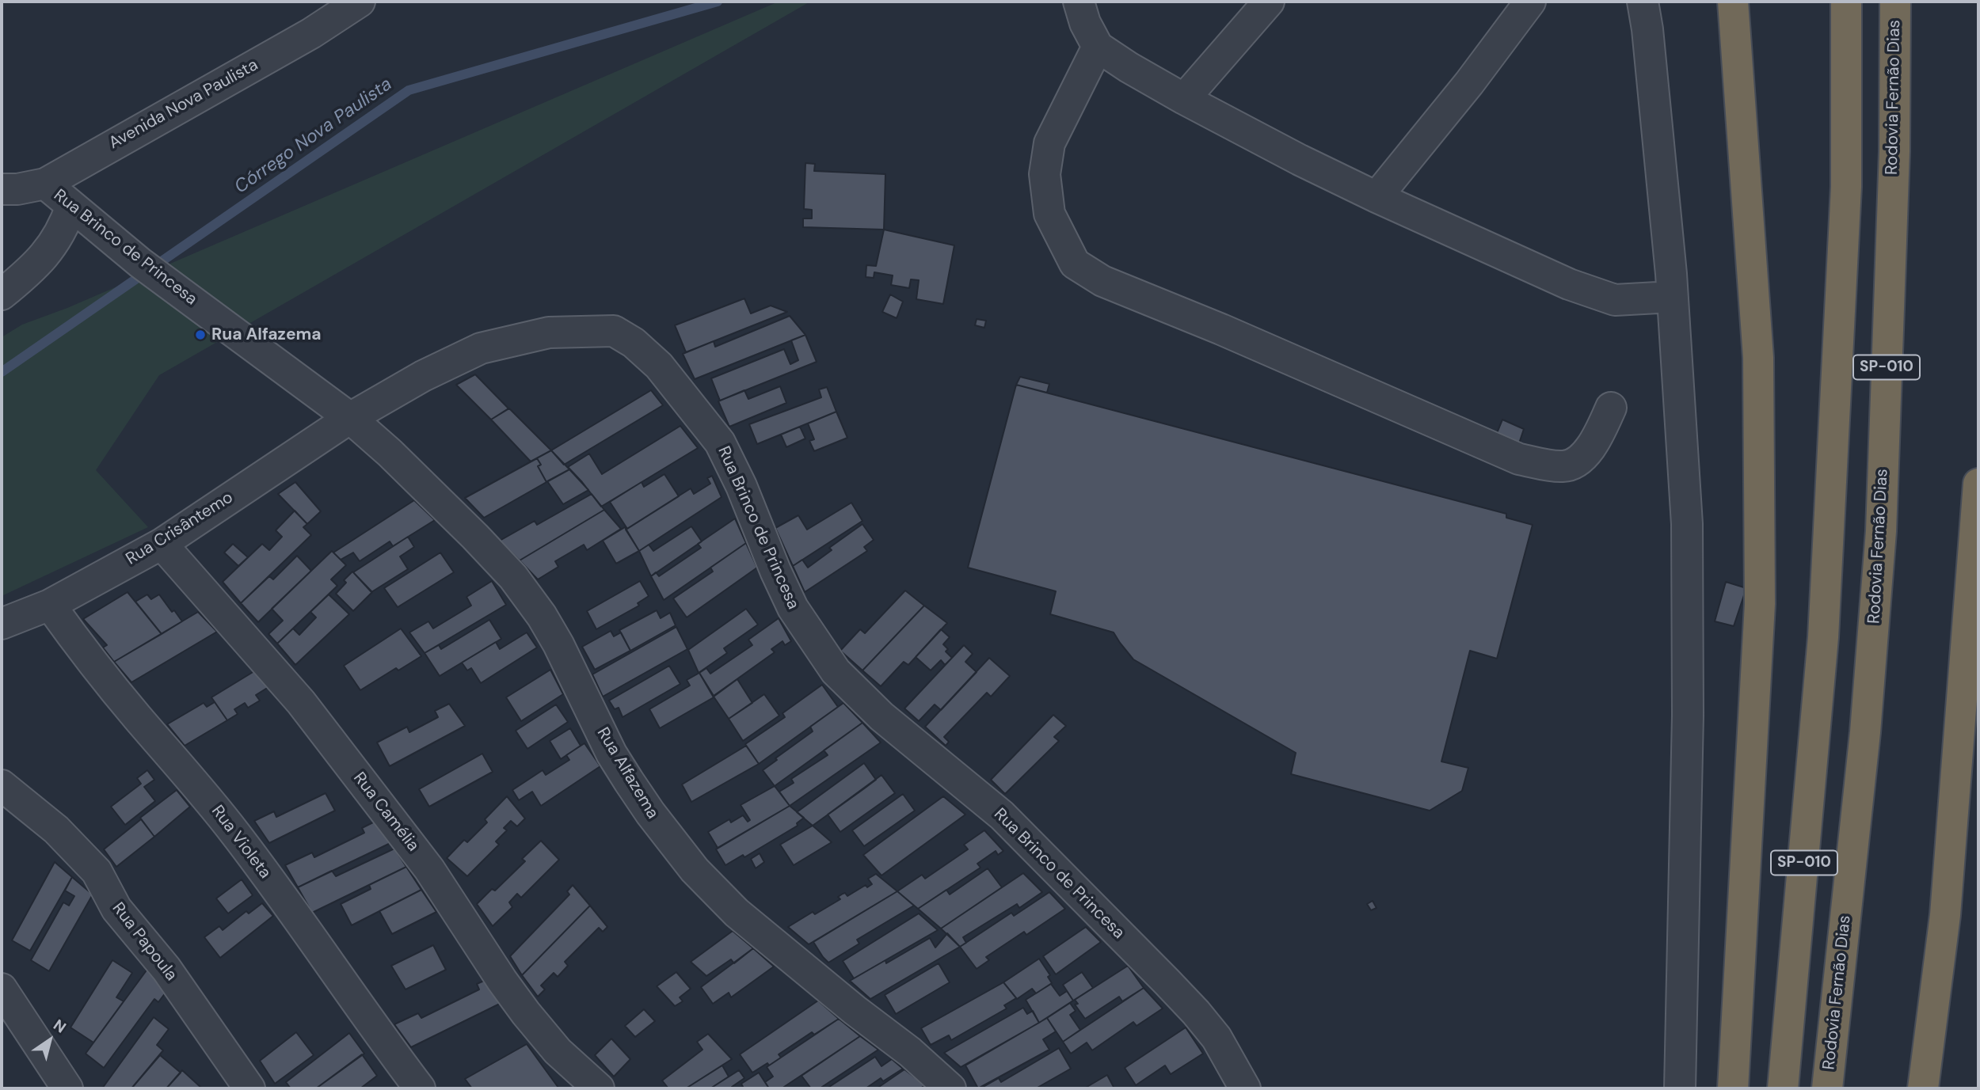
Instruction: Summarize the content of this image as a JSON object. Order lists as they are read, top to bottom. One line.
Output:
{"streets":{"highway":["Rodovia Fernão Dias","SP-010"],"street":["Avenida Nova Paulista","Rua Brinco de Princesa","Rua Crisântemo","Rua Alfazema","Rua Camélia","Rua Violeta","Rua Papoula"]},"crossings":[["Avenida Nova Paulista","Rua Brinco de Princesa"],["Rua Brinco de Princesa","Rua Crisântemo"],["Rua Brinco de Princesa","Rua Alfazema"],["Rua Crisântemo","Rua Alfazema"],["Rua Crisântemo","Rua Camélia"],["Rua Crisântemo","Rua Violeta"]],"water":["Córrego Nova Paulista"],"places":["Rua Alfazema"],"north":"top right"}
